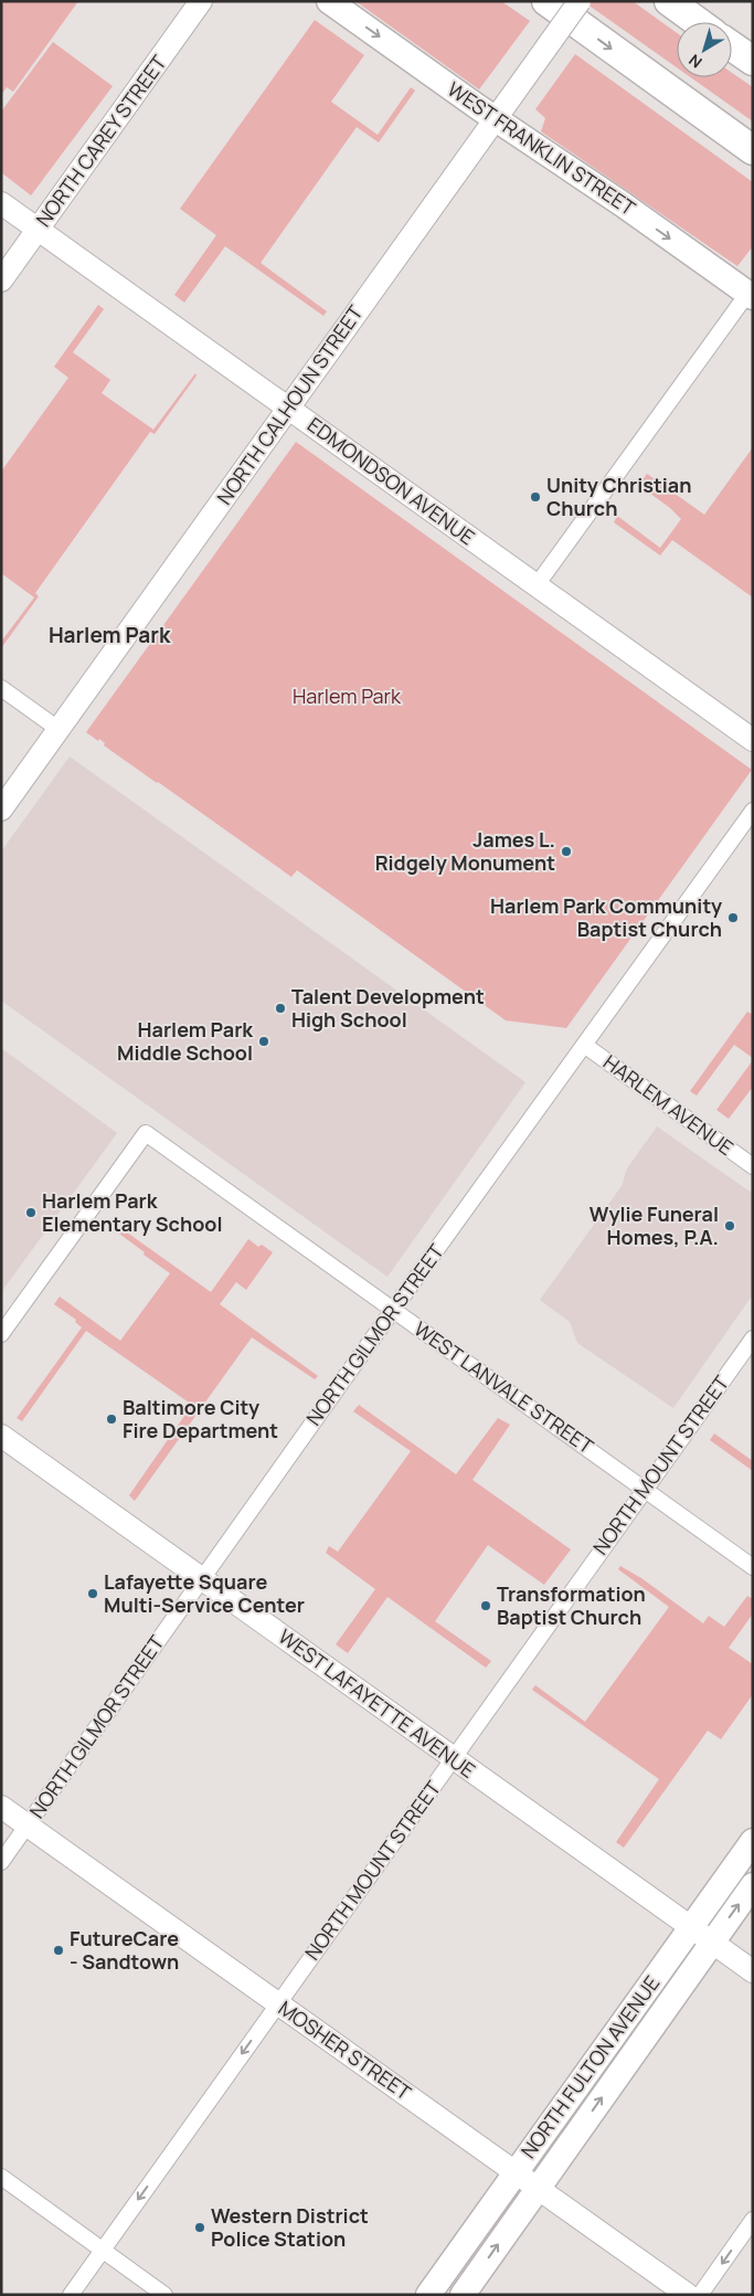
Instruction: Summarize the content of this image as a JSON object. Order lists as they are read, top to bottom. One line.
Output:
{"streets":{"main road":["NORTH CAREY STREET","WEST FRANKLIN STREET","NORTH CALHOUN STREET","EDMONDSON AVENUE","WEST LAFAYETTE AVENUE","MOSHER STREET","NORTH FULTON AVENUE"],"street":["HARLEM AVENUE","NORTH GILMOR STREET","WEST LANVALE STREET","NORTH MOUNT STREET"]},"crossings":[["NORTH CAREY STREET","EDMONDSON AVENUE"],["WEST FRANKLIN STREET","NORTH CALHOUN STREET"],["NORTH CALHOUN STREET","EDMONDSON AVENUE"],["HARLEM AVENUE","NORTH GILMOR STREET"],["NORTH GILMOR STREET","WEST LANVALE STREET"],["NORTH GILMOR STREET","WEST LAFAYETTE AVENUE"],["NORTH GILMOR STREET","MOSHER STREET"],["WEST LANVALE STREET","NORTH MOUNT STREET"],["NORTH MOUNT STREET","WEST LAFAYETTE AVENUE"],["NORTH MOUNT STREET","MOSHER STREET"],["WEST LAFAYETTE AVENUE","NORTH FULTON AVENUE"],["MOSHER STREET","NORTH FULTON AVENUE"]],"one_way":["WEST FRANKLIN STREET"],"districts":["Harlem Park"],"parks":["Harlem Park"],"places":["Unity Christian Church","James L. Ridgely Monument","Harlem Park Community Baptist Church","Talent Development High School","Harlem Park Middle School","Harlem Park Elementary School","Wylie Funeral Homes, P.A.","Baltimore City Fire Department","Lafayette Square Multi-Service Center","Transformation Baptist Church","FutureCare - Sandtown","Western District Police Station"],"north":"bottom left"}
